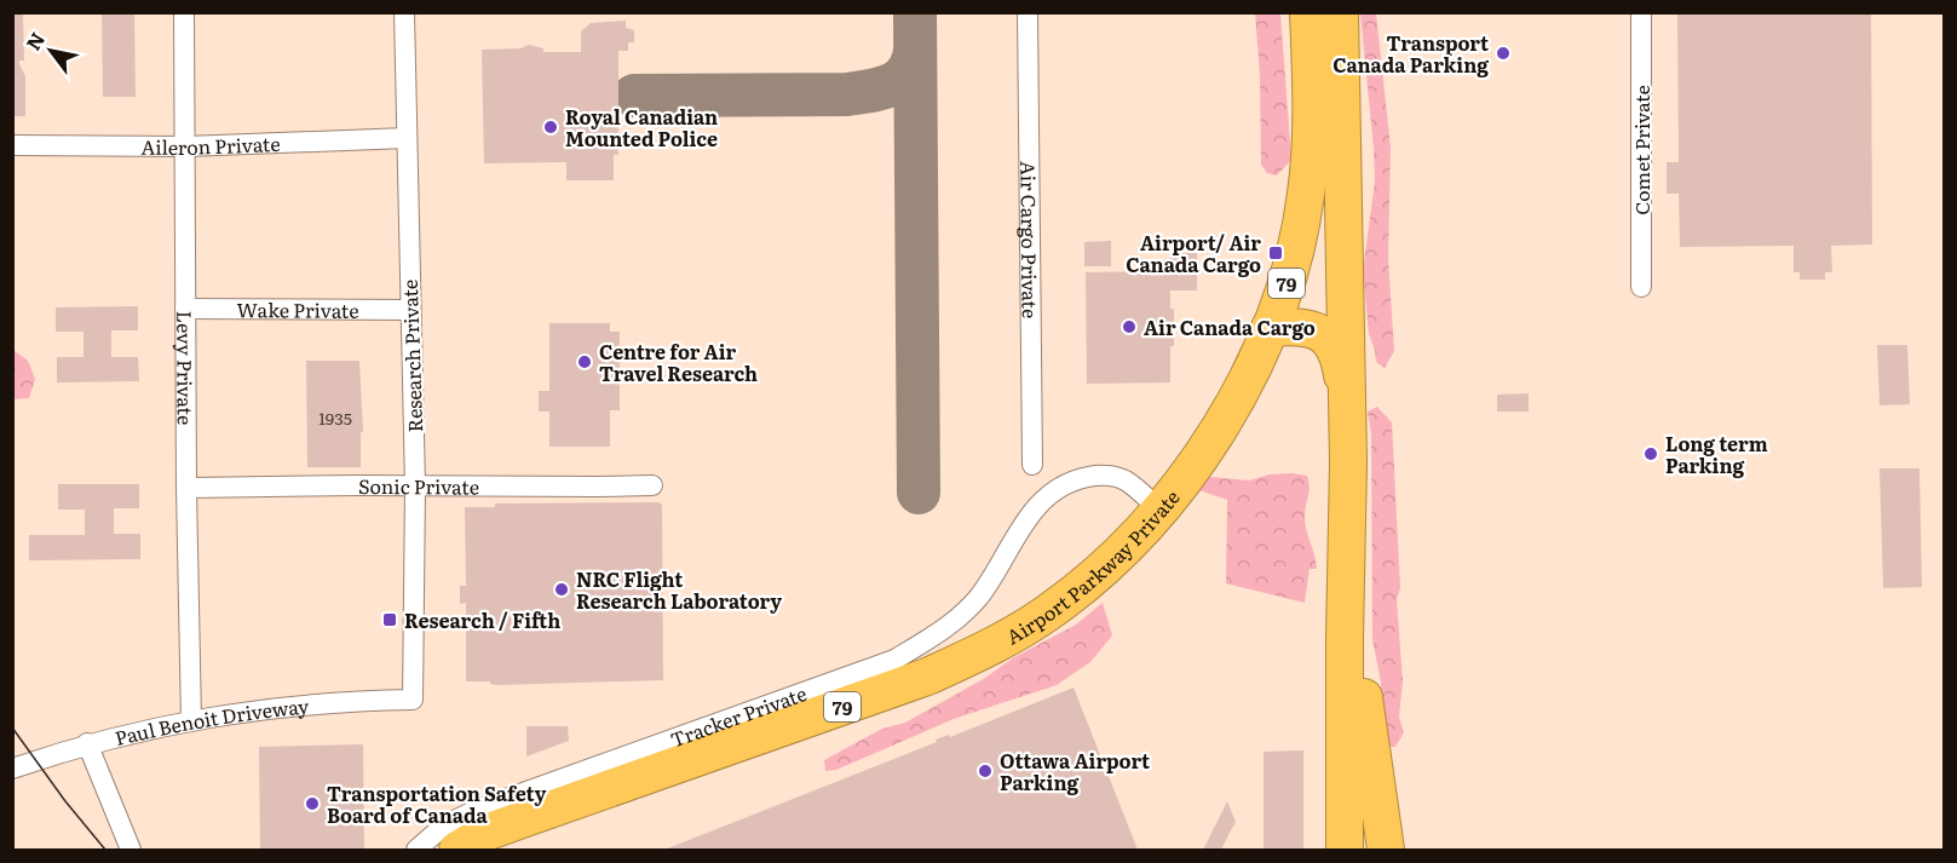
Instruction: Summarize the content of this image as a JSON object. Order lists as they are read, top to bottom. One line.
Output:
{"streets":{"highway":["79","Airport Parkway Private"],"street":["Aileron Private","Comet Private","Air Cargo Private","Wake Private","Research Private","Levy Private","Sonic Private","Tracker Private","Paul Benoit Driveway"]},"crossings":[["Aileron Private","Research Private"],["Aileron Private","Levy Private"],["Wake Private","Research Private"],["Wake Private","Levy Private"],["Research Private","Sonic Private"],["Research Private","Paul Benoit Driveway"],["Levy Private","Sonic Private"],["Levy Private","Paul Benoit Driveway"],["Airport Parkway Private","Tracker Private"]],"places":{"other":["Transport Canada Parking","Royal Canadian Mounted Police","Air Canada Cargo","Centre for Air Travel Research","Long term Parking","NRC Flight Research Laboratory","Ottawa Airport Parking","Transportation Safety Board of Canada"],"transit":["Airport/ Air Canada Cargo","Research / Fifth"]},"house_numbers":["1935"],"north":"top left"}
